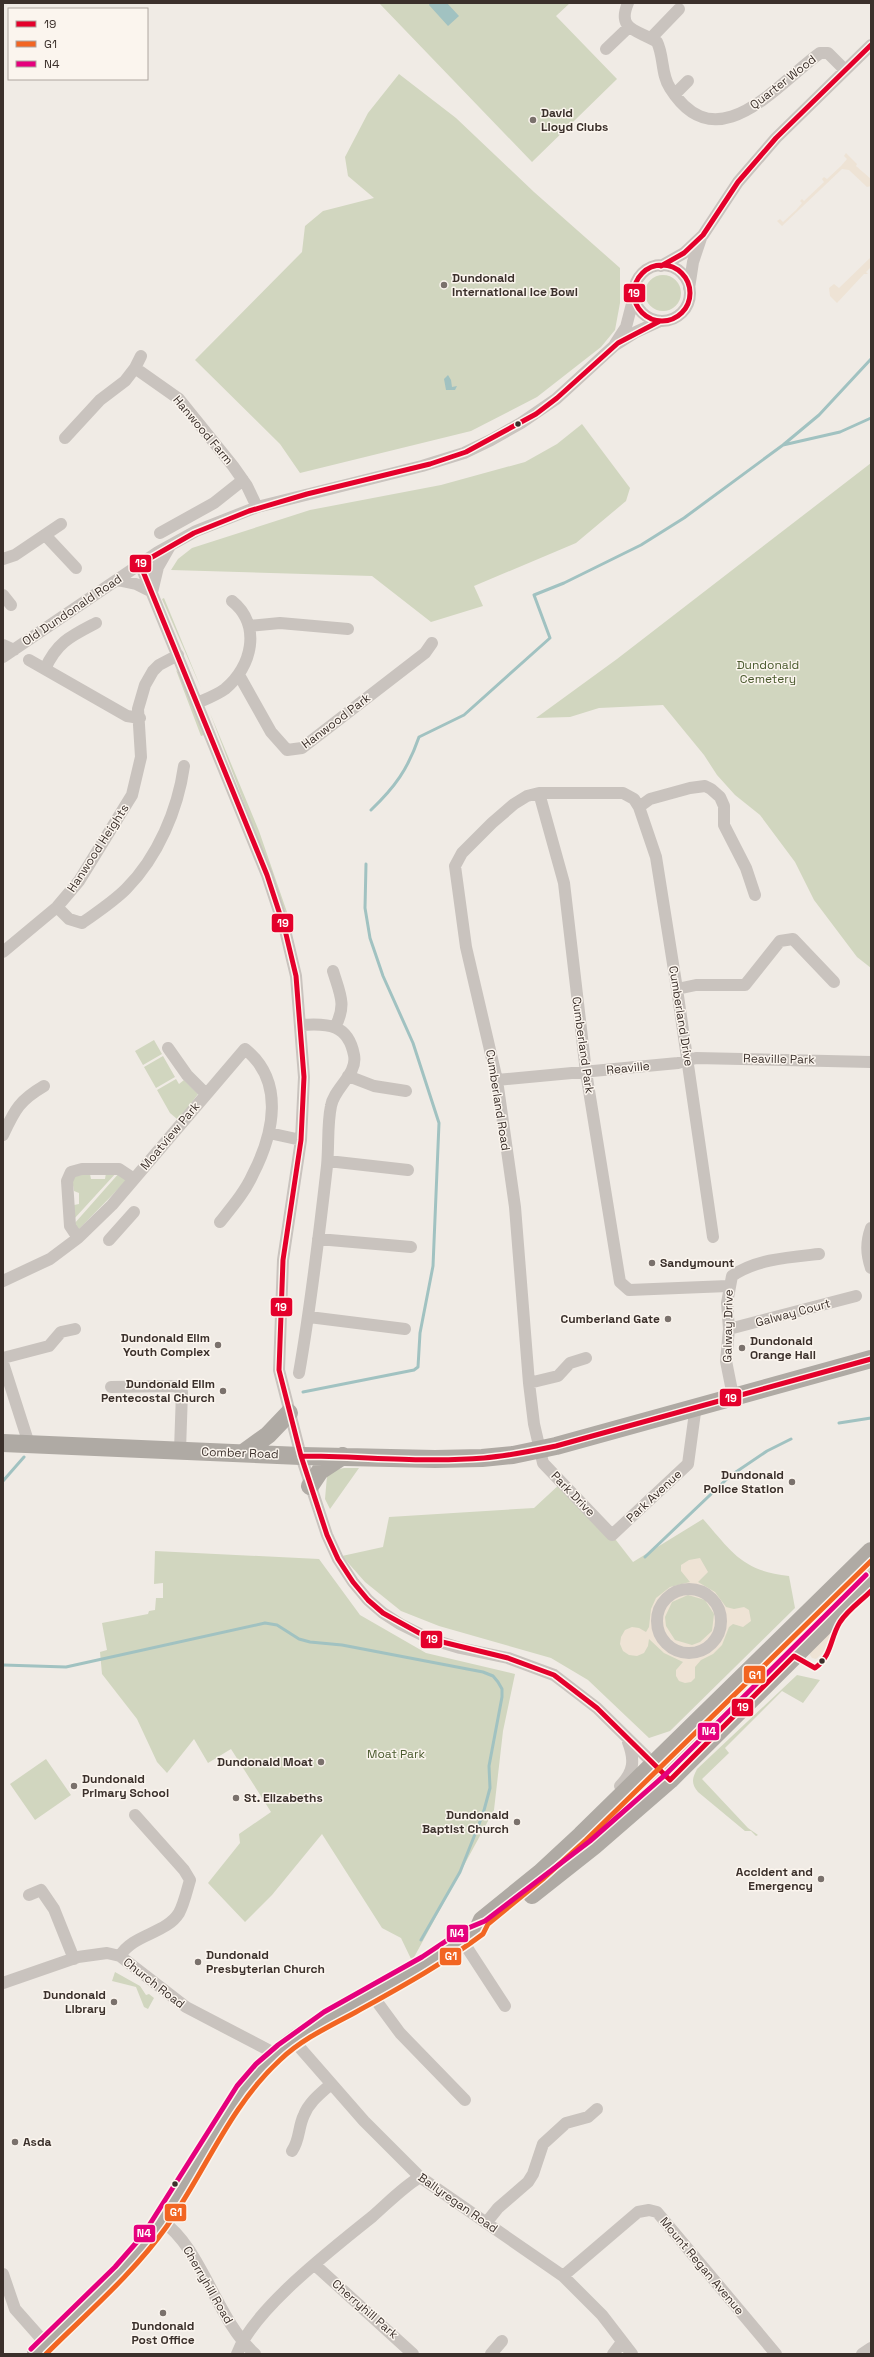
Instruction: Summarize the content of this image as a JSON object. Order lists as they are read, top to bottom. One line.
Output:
{"streets":{"highway":["Comber Road"],"street":["Quarter Wood","Hanwood Farm","Old Dundonald Road","Hanwood Park","Hanwood Heights","Cumberland Drive","Cumberland Park","Reaville Park","Reaville","Cumberland Road","Moatview Park","Galway Court","Galway Drive","Park Drive","Park Avenue","Church Road","Ballyregan Road","Mount Regan Avenue","Cherryhill Road","Cherryhill Park"]},"crossings":[["Hanwood Farm","Old Dundonald Road"],["Cumberland Drive","Reaville Park"],["Cumberland Drive","Reaville"],["Cumberland Park","Reaville"],["Cumberland Park","Cumberland Road"],["Cumberland Park","Galway Drive"],["Reaville Park","Reaville"],["Reaville","Cumberland Road"],["Cumberland Road","Comber Road"],["Cumberland Road","Park Drive"],["Galway Court","Galway Drive"],["Galway Drive","Comber Road"],["Comber Road","Park Drive"],["Comber Road","Park Avenue"],["Park Drive","Park Avenue"],["Ballyregan Road","Mount Regan Avenue"]],"parks":["Dundonald Cemetery","Moat Park"],"places":["David Lloyd Clubs","Dundonald International Ice Bowl","Sandymount","Cumberland Gate","Dundonald Elim Youth Complex","Dundonald Orange Hall","Dundonald Elim Pentecostal Church","Dundonald Police Station","Dundonald Moat","Dundonald Primary School","St. Elizabeths","Dundonald Baptist Church","Accident and Emergency","Dundonald Presbyterian Church","Dundonald Library","Asda","Dundonald Post Office"],"lines":["transit line 19","transit line G1","transit line N4"],"legend":["19","G1","N4"]}
